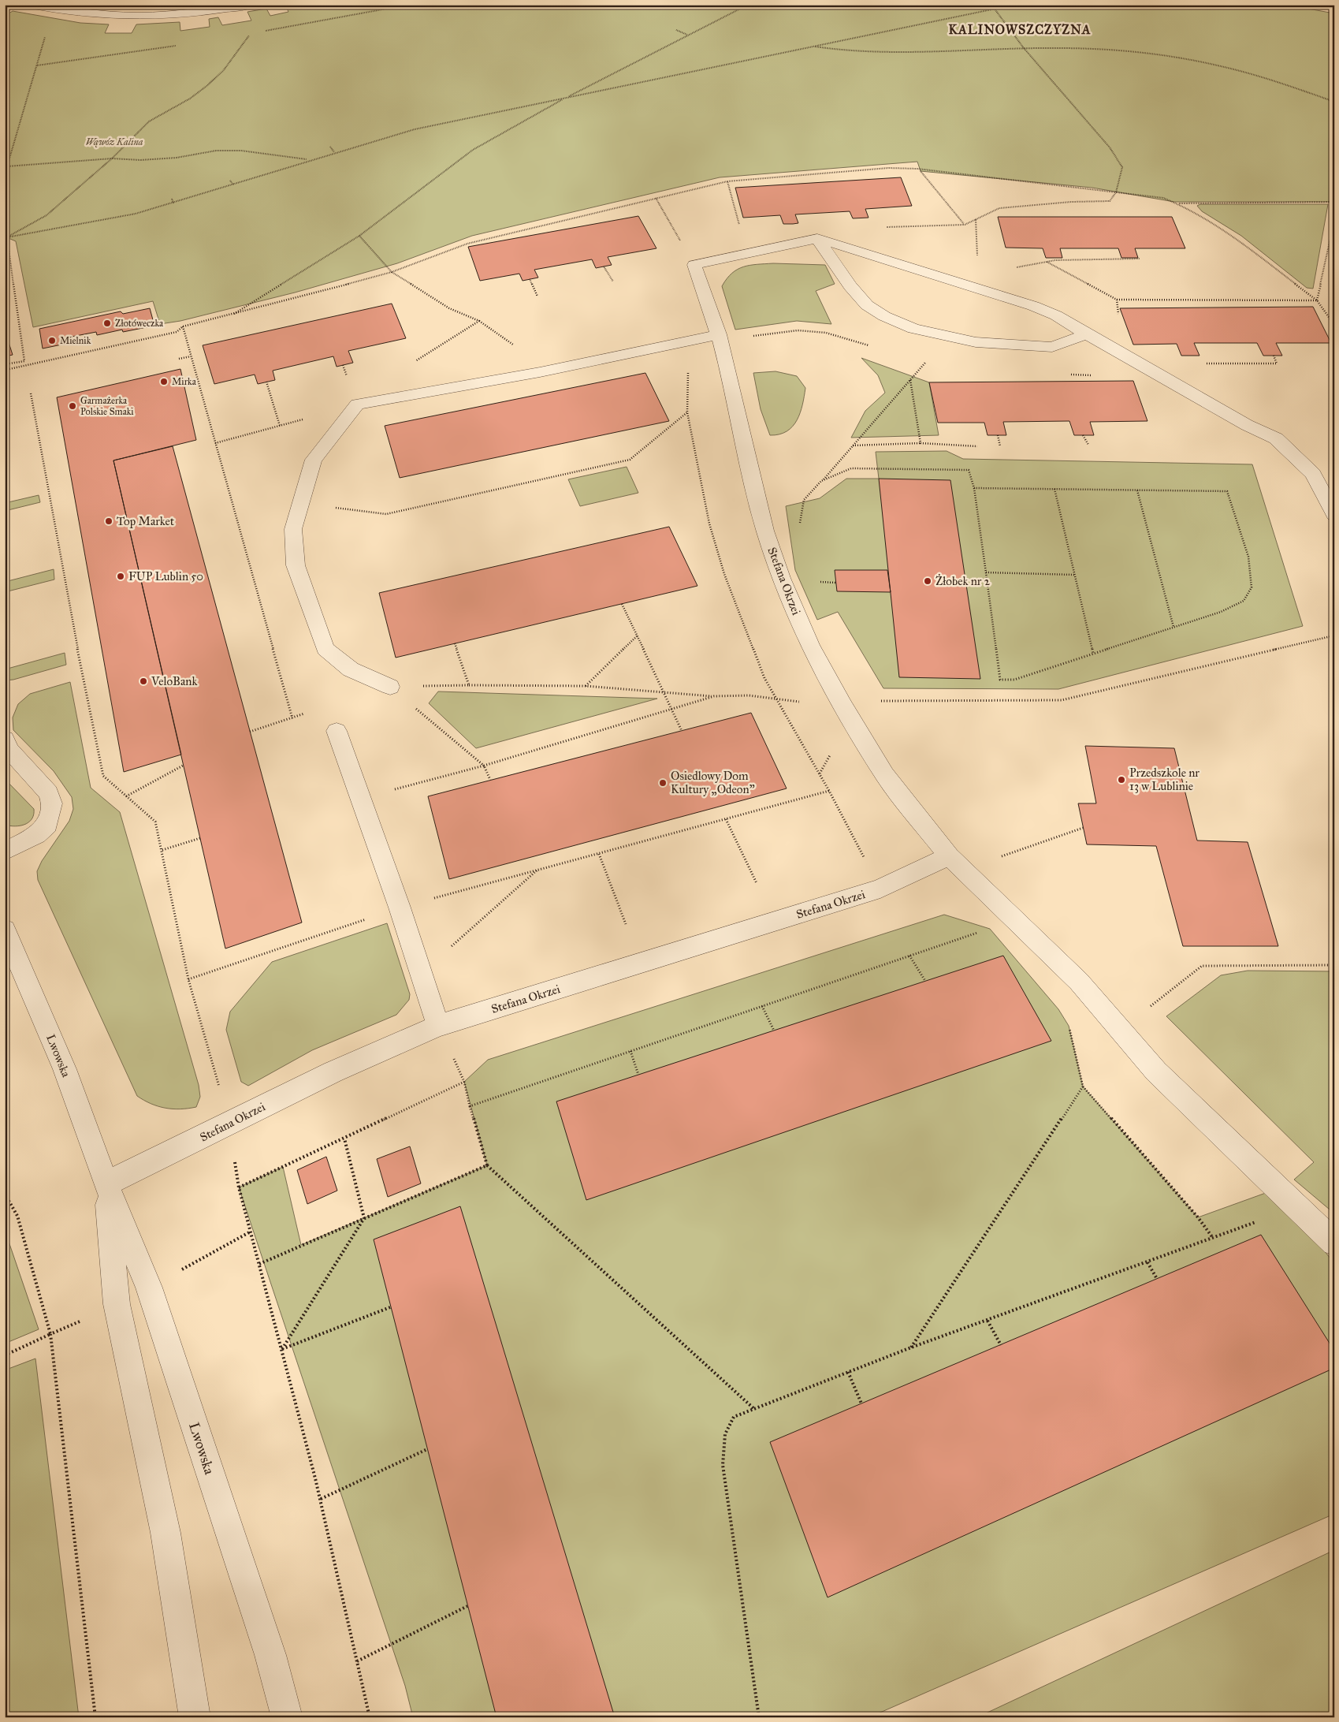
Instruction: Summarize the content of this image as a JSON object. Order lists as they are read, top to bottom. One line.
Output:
{"streets":{"street":["Stefana Okrzei","Lwowska"]},"crossings":[["Stefana Okrzei","Lwowska"]],"districts":["KALINOWSZCZYZNA"],"parks":["Wąwóz Kalina"],"places":["Złotóweczka","Mielnik","Mirka","Garmażerka Polskie Smaki","Top Market","FUP Lublin 50","Żłobek nr 2","VeloBank","Przedszkole nr 13 w Lublinie","Osiedlowy Dom Kultury „Odeon”"]}
